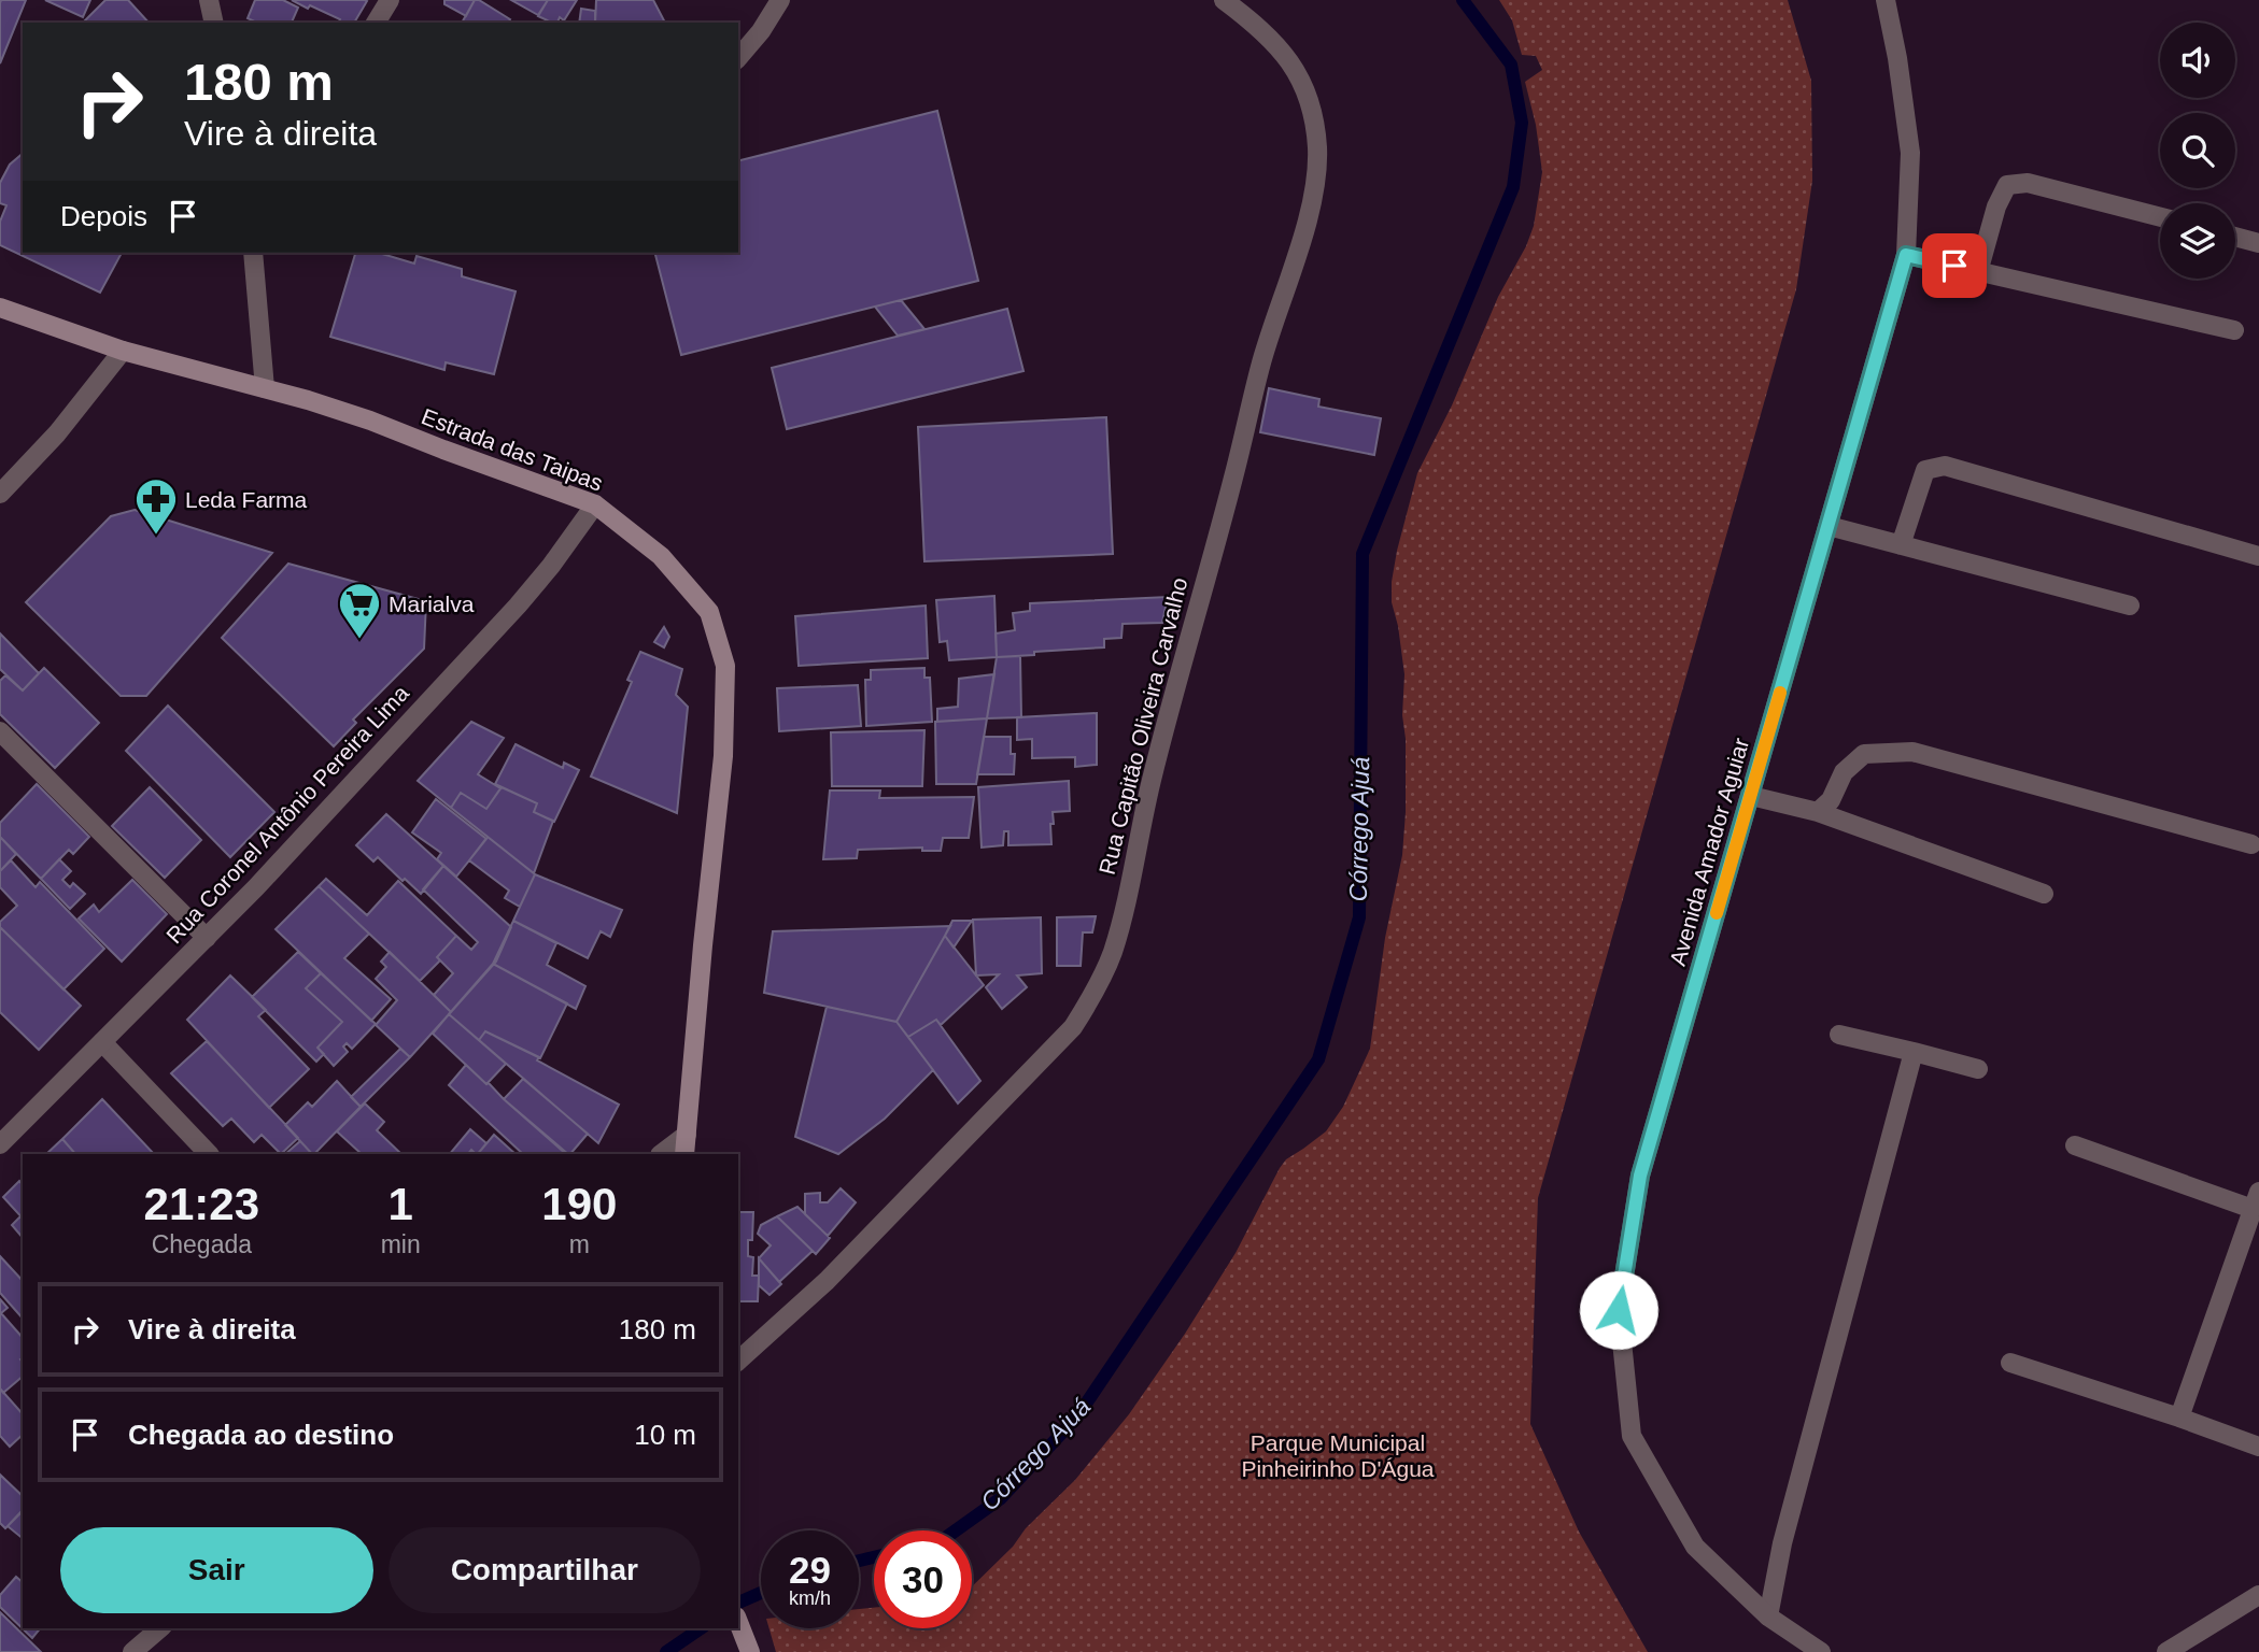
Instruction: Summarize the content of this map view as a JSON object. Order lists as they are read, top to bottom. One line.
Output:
{"streets":{"main road":["Estrada das Taipas"],"street":["Rua Capitão Oliveira Carvalho","Rua Coronel Antônio Pereira Lima","Avenida Amador Aguiar"]},"crossings":[["Estrada das Taipas","Rua Coronel Antônio Pereira Lima"]],"water":["Córrego Ajuá"],"parks":["Parque Municipal Pinheirinho D'Água"],"places":{"pharmacy":["Leda Farma"],"supermarket":["Marialva"]},"page":{"turn":["180 m","Vire à direita"],"then":"Depois","eta":["21:23","Chegada","1","min","190","m"],"list":[{"name":"Vire à direita","value":"180 m"},{"name":"Chegada ao destino","value":"10 m"}],"buttons":["Sair","Compartilhar"],"speed":"29 km/h","limit":"30"}}
